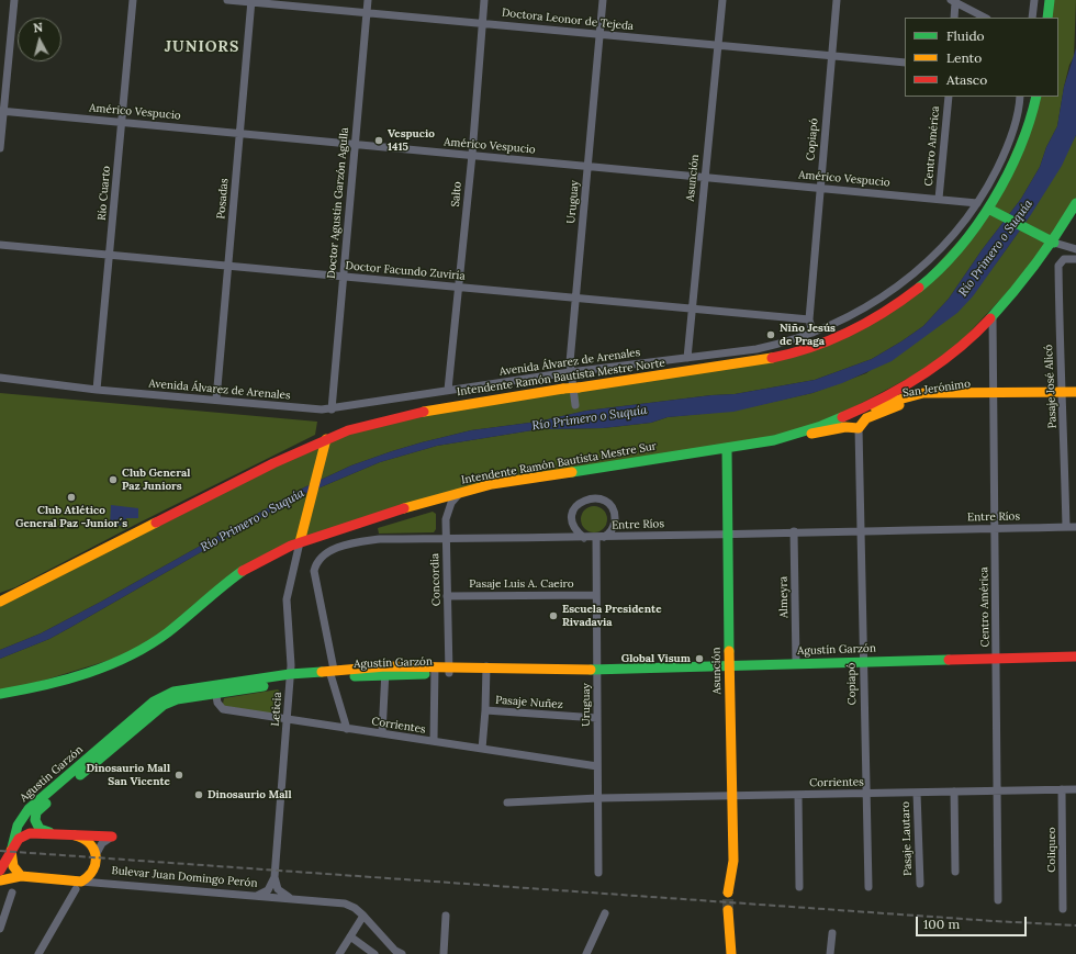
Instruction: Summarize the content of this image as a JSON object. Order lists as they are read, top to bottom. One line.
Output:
{"streets":{"main road":["Asunción","Intendente Ramón Bautista Mestre Norte","San Jerónimo","Intendente Ramón Bautista Mestre Sur","Agustín Garzón","Bulevar Juan Domingo Perón"],"street":["Doctora Leonor de Tejeda","Américo Vespucio","Copiapó","Centro América","Río Cuarto","Salto","Posadas","Uruguay","Doctor Agustín Garzón Agulla","Doctor Facundo Zuviría","Avenida Álvarez de Arenales","Pasaje José Alicó","Entre Ríos","Concordia","Pasaje Luis A. Caeiro","Almeyra","Pasaje Nuñez","Leticia","Corrientes","Pasaje Lautaro","Coliqueo"]},"crossings":[["Doctora Leonor de Tejeda","Copiapó"],["Doctora Leonor de Tejeda","Asunción"],["Doctora Leonor de Tejeda","Salto"],["Doctora Leonor de Tejeda","Posadas"],["Doctora Leonor de Tejeda","Uruguay"],["Doctora Leonor de Tejeda","Doctor Agustín Garzón Agulla"],["Américo Vespucio","Copiapó"],["Américo Vespucio","Centro América"],["Américo Vespucio","Asunción"],["Américo Vespucio","Río Cuarto"],["Américo Vespucio","Salto"],["Américo Vespucio","Posadas"],["Américo Vespucio","Uruguay"],["Américo Vespucio","Doctor Agustín Garzón Agulla"],["Américo Vespucio","Avenida Álvarez de Arenales"],["Copiapó","Doctor Facundo Zuviría"],["Copiapó","Avenida Álvarez de Arenales"],["Copiapó","San Jerónimo"],["Copiapó","Entre Ríos"],["Copiapó","Agustín Garzón"],["Copiapó","Corrientes"],["Centro América","San Jerónimo"],["Centro América","Intendente Ramón Bautista Mestre Sur"],["Centro América","Entre Ríos"],["Centro América","Agustín Garzón"],["Centro América","Corrientes"],["Asunción","Doctor Facundo Zuviría"],["Asunción","Avenida Álvarez de Arenales"],["Asunción","Intendente Ramón Bautista Mestre Sur"],["Asunción","Entre Ríos"],["Asunción","Agustín Garzón"],["Asunción","Corrientes"],["Río Cuarto","Doctor Facundo Zuviría"],["Río Cuarto","Avenida Álvarez de Arenales"],["Salto","Doctor Facundo Zuviría"],["Salto","Avenida Álvarez de Arenales"],["Posadas","Doctor Facundo Zuviría"],["Posadas","Avenida Álvarez de Arenales"],["Uruguay","Doctor Facundo Zuviría"],["Uruguay","Avenida Álvarez de Arenales"],["Uruguay","Entre Ríos"],["Uruguay","Pasaje Luis A. Caeiro"],["Uruguay","Agustín Garzón"],["Uruguay","Pasaje Nuñez"],["Uruguay","Corrientes"],["Doctor Agustín Garzón Agulla","Doctor Facundo Zuviría"],["Doctor Agustín Garzón Agulla","Avenida Álvarez de Arenales"],["Pasaje José Alicó","San Jerónimo"],["Pasaje José Alicó","Entre Ríos"],["San Jerónimo","Intendente Ramón Bautista Mestre Sur"],["Intendente Ramón Bautista Mestre Sur","Concordia"],["Intendente Ramón Bautista Mestre Sur","Leticia"],["Entre Ríos","Concordia"],["Entre Ríos","Almeyra"],["Entre Ríos","Agustín Garzón"],["Concordia","Pasaje Luis A. Caeiro"],["Concordia","Agustín Garzón"],["Almeyra","Agustín Garzón"],["Agustín Garzón","Leticia"],["Agustín Garzón","Corrientes"],["Agustín Garzón","Bulevar Juan Domingo Perón"],["Leticia","Corrientes"],["Corrientes","Pasaje Lautaro"],["Corrientes","Coliqueo"]],"districts":["JUNIORS"],"water":["Río Primero o Suquía"],"places":["Vespucio 1415","Niño Jesús de Praga","Club General Paz Juniors","Club Atlético General Paz -Junior´s","Escuela Presidente Rivadavia","Global Visum","Dinosaurio Mall San Vicente","Dinosaurio Mall"],"legend":["Fluido","Lento","Atasco"],"scale_bar":"100 m","north":"top"}
